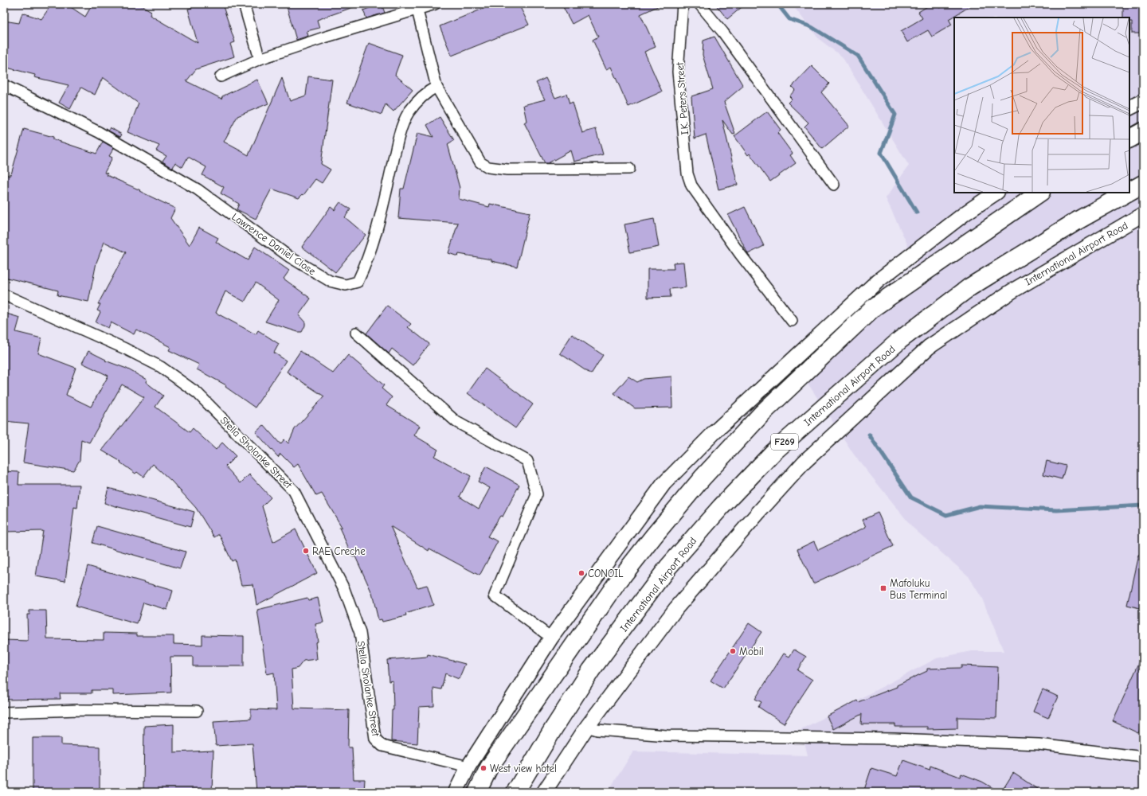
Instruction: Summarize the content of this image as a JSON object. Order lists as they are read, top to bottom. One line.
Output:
{"streets":{"highway":["International Airport Road","F269"],"street":["I.K. Peters Street","Lawrence Daniel Close","Stella Sholanke Street"]},"places":{"other":["RAE Creche","CONOIL","Mobil","West view hotel"],"transit":["Mafoluku Bus Terminal"]}}
